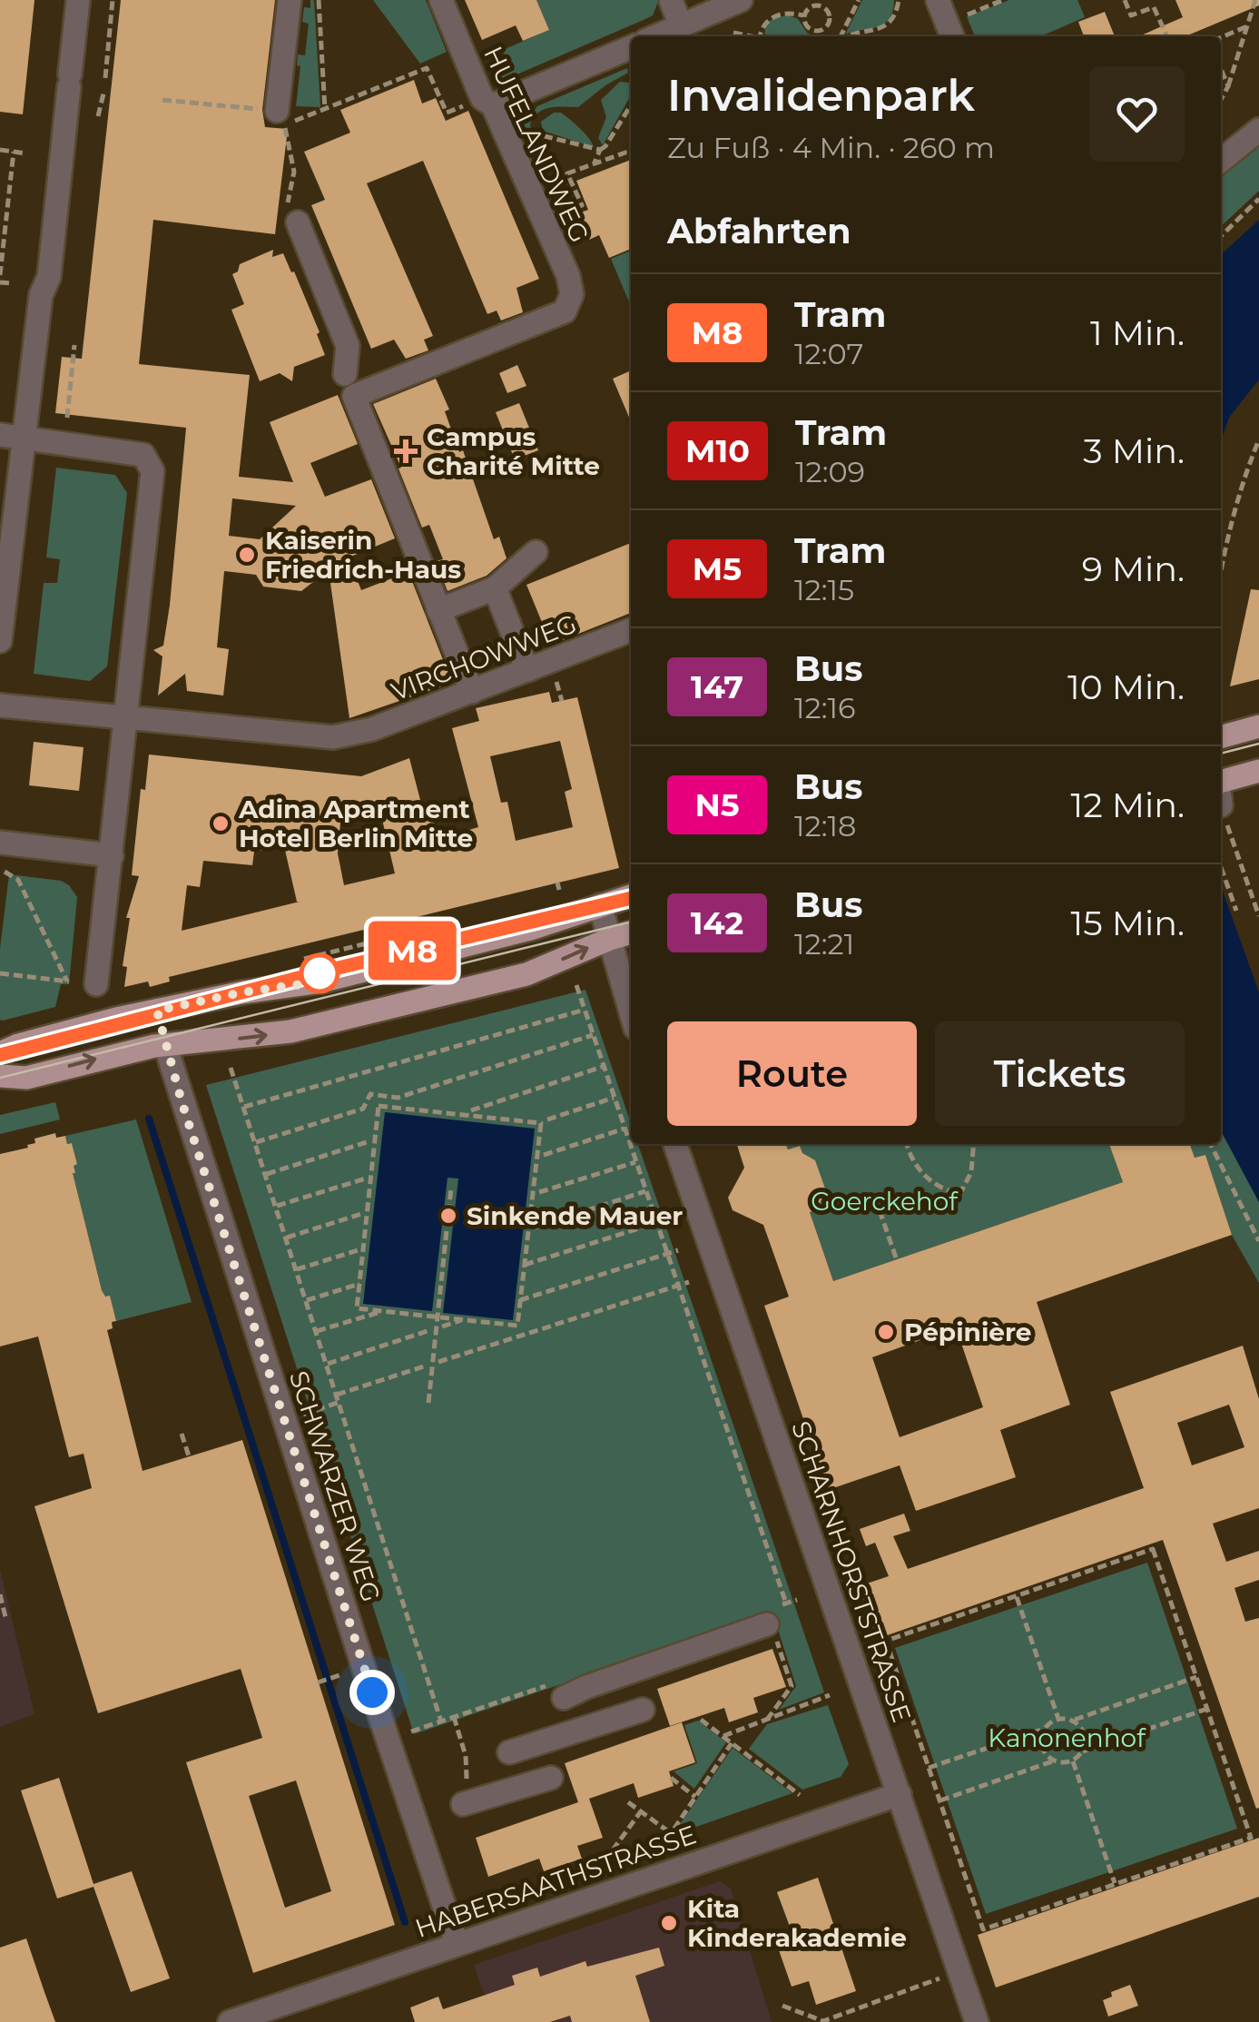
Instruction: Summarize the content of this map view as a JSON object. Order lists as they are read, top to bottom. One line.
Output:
{"streets":{"street":["HUFELANDWEG","VIRCHOWWEG","SCHWARZER WEG","SCHARNHORSTSTRASSE","HABERSAATHSTRASSE"]},"crossings":[["HUFELANDWEG","VIRCHOWWEG"],["SCHWARZER WEG","HABERSAATHSTRASSE"],["SCHARNHORSTSTRASSE","HABERSAATHSTRASSE"]],"parks":["Goerckehof","Kanonenhof"],"places":{"health":["Campus Charité Mitte"],"other":["Kaiserin Friedrich-Haus","Adina Apartment Hotel Berlin Mitte","Sinkende Mauer","Pépinière","Kita Kinderakademie"]},"lines":["tram line M8"],"page":{"on_map":"M8","heading":[["Invalidenpark","Zu Fuß · 4 Min. · 260 m"],"Abfahrten"],"list":[{"mark":"M8","name":"Tram","note":"12:07","value":"1 Min."},{"mark":"M10","name":"Tram","note":"12:09","value":"3 Min."},{"mark":"M5","name":"Tram","note":"12:15","value":"9 Min."},{"mark":"147","name":"Bus","note":"12:16","value":"10 Min."},{"mark":"N5","name":"Bus","note":"12:18","value":"12 Min."},{"mark":"142","name":"Bus","note":"12:21","value":"15 Min."}],"buttons":["Route","Tickets"]}}
